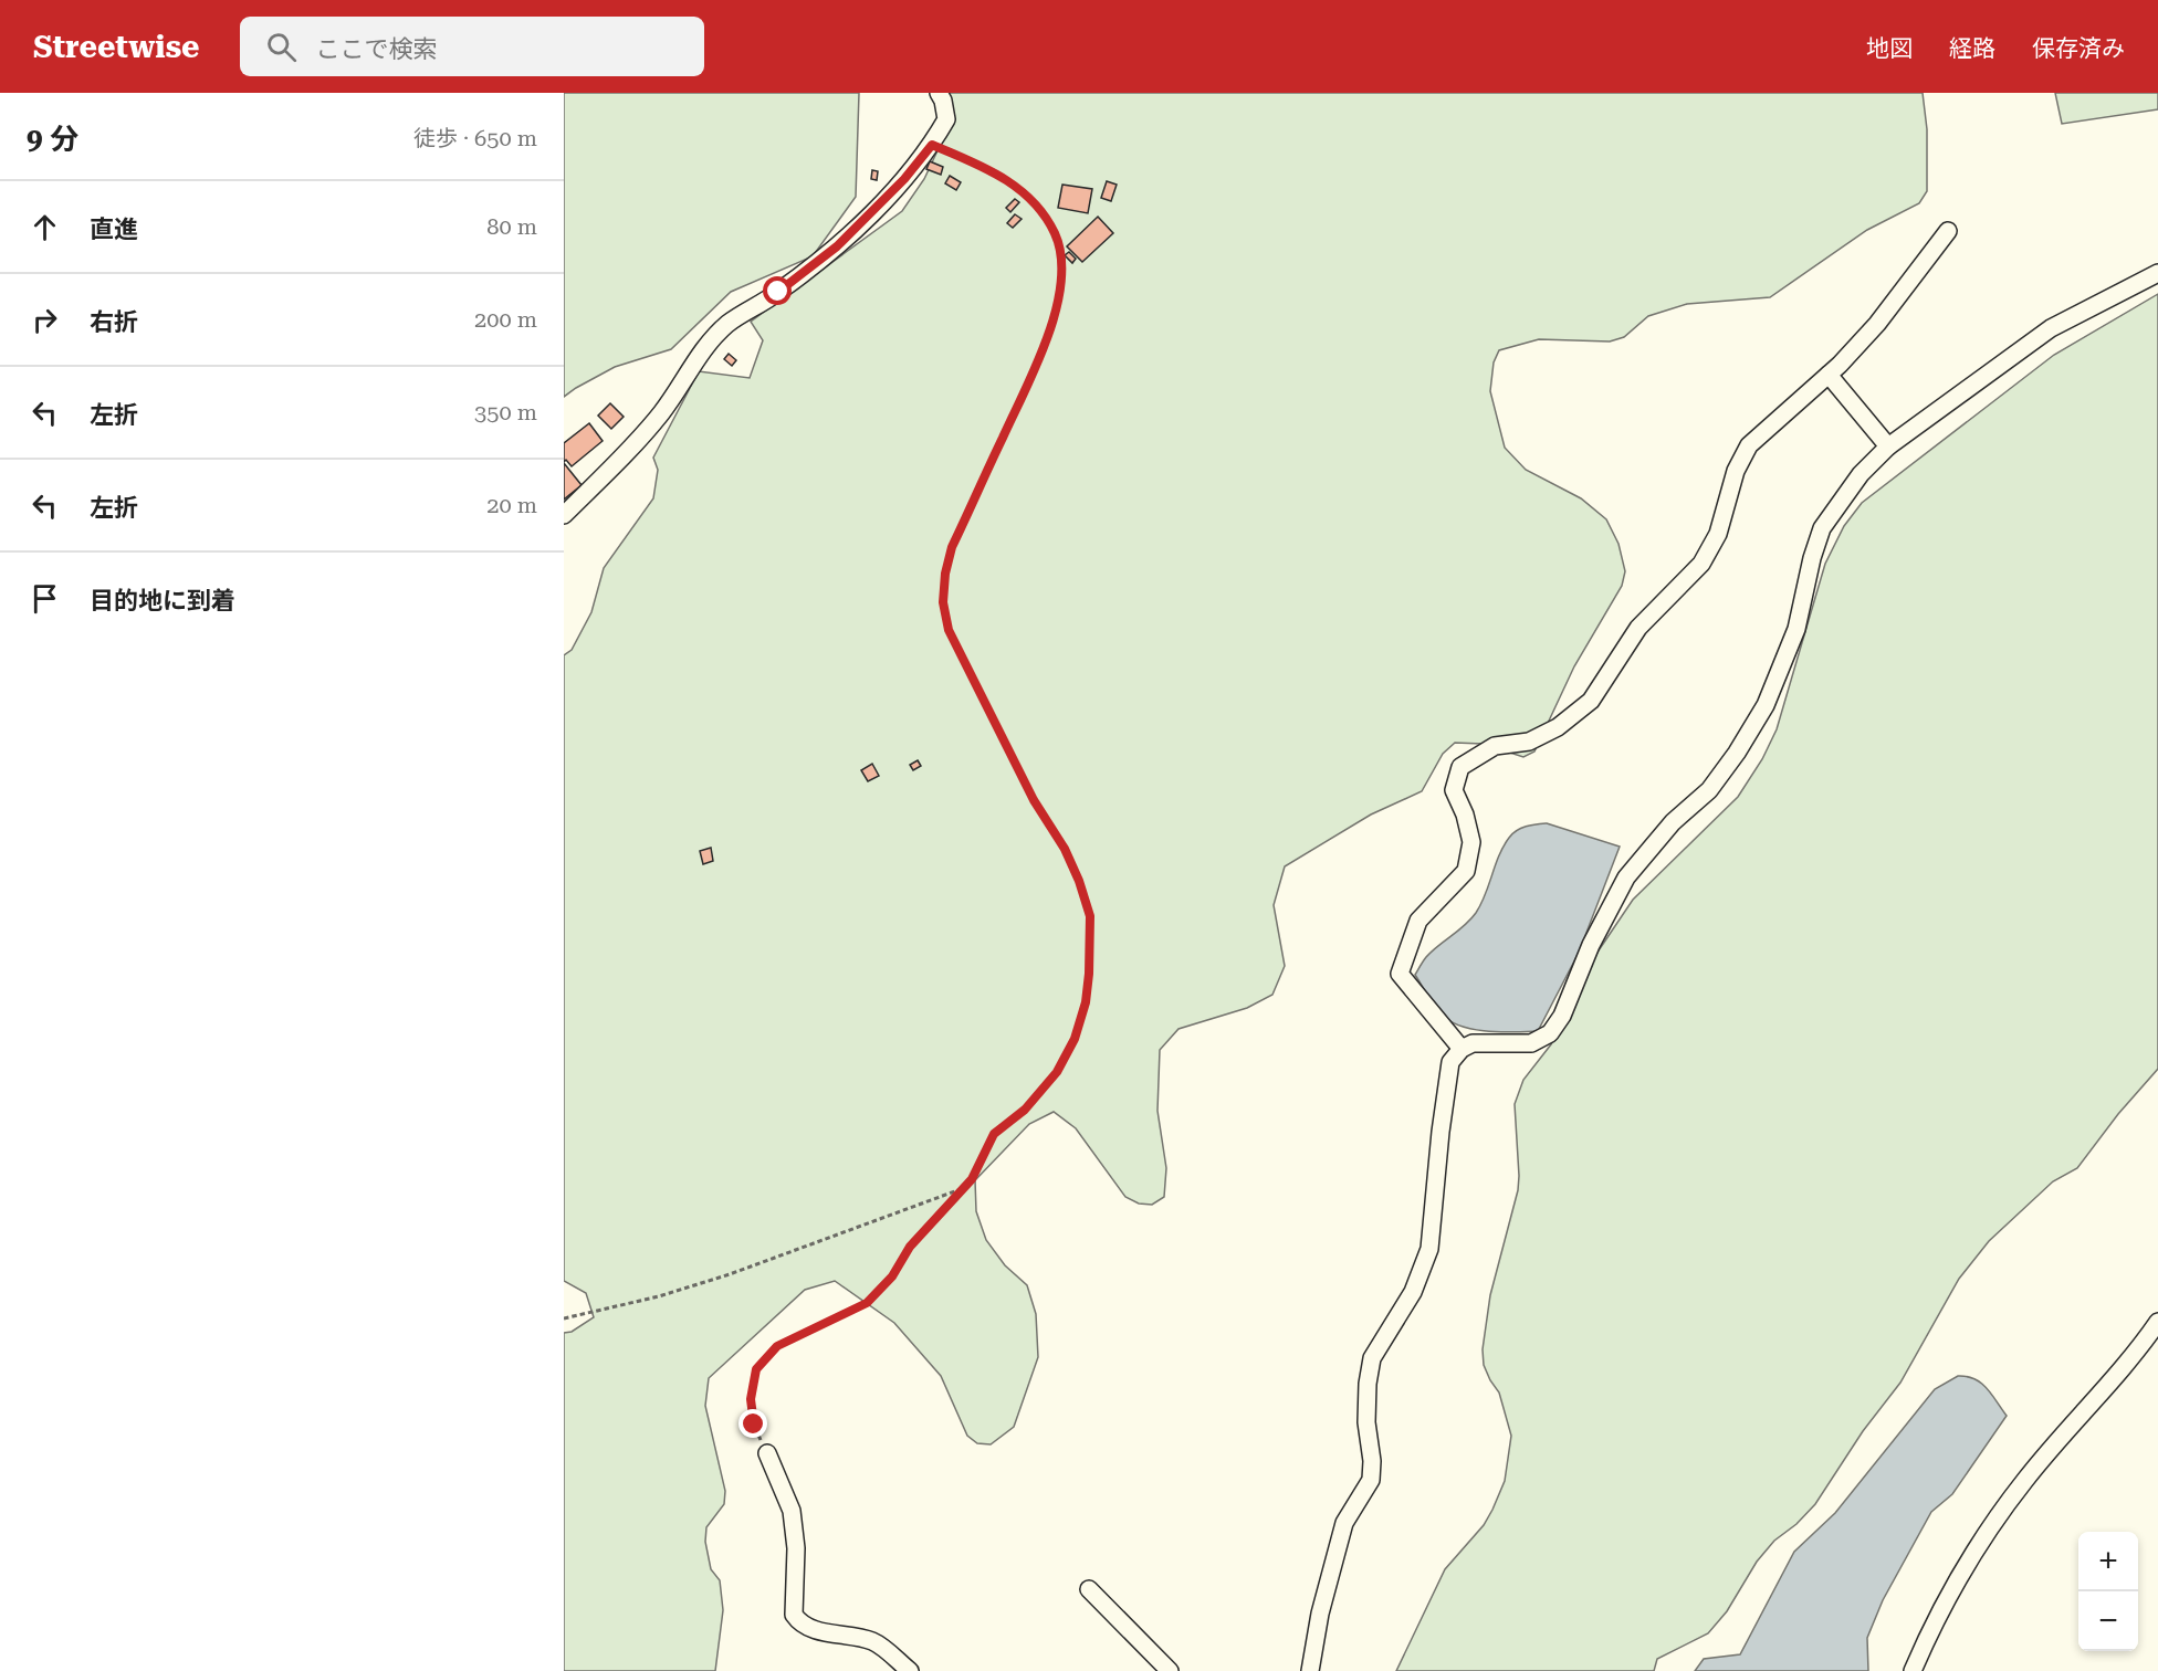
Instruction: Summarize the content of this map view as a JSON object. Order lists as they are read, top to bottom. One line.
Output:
{"page":{"header":"Streetwise","search":"ここで検索","nav":["地図","経路","保存済み"],"heading":["9 分","徒歩 · 650 m"],"list":[["直進","80 m"],["右折","200 m"],["左折","350 m"],["左折","20 m"],"目的地に到着"],"map_buttons":["+","−"]}}
